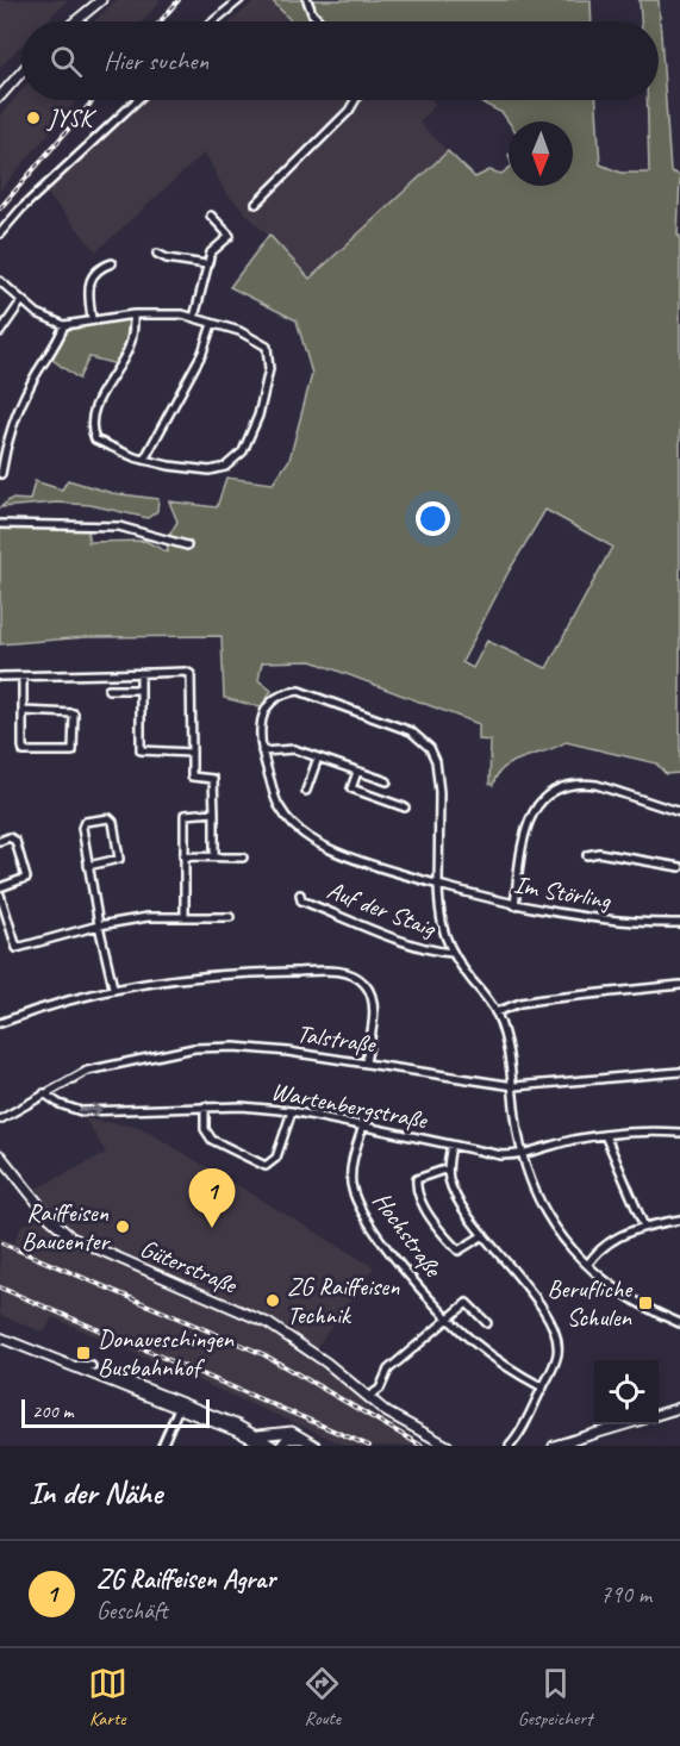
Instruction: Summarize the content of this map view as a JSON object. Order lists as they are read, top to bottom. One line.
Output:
{"streets":{"main road":["Güterstraße"],"street":["Im Störling","Auf der Staig","Talstraße","Wartenbergstraße","Hochstraße"]},"crossings":[["Talstraße","Wartenbergstraße"],["Wartenbergstraße","Hochstraße"]],"places":{"other":["JYSK","Raiffeisen Baucenter","ZG Raiffeisen Technik"],"transit":["Berufliche Schulen","Donaueschingen Busbahnhof"]},"scale_bar":"200 m","north":"bottom","page":{"search":"Hier suchen","pins":"1","scale":"200 m","heading":"In der Nähe","list":[{"mark":"1","name":"ZG Raiffeisen Agrar","note":"Geschäft","value":"790 m"}],"nav":["Karte","Route","Gespeichert"]}}
